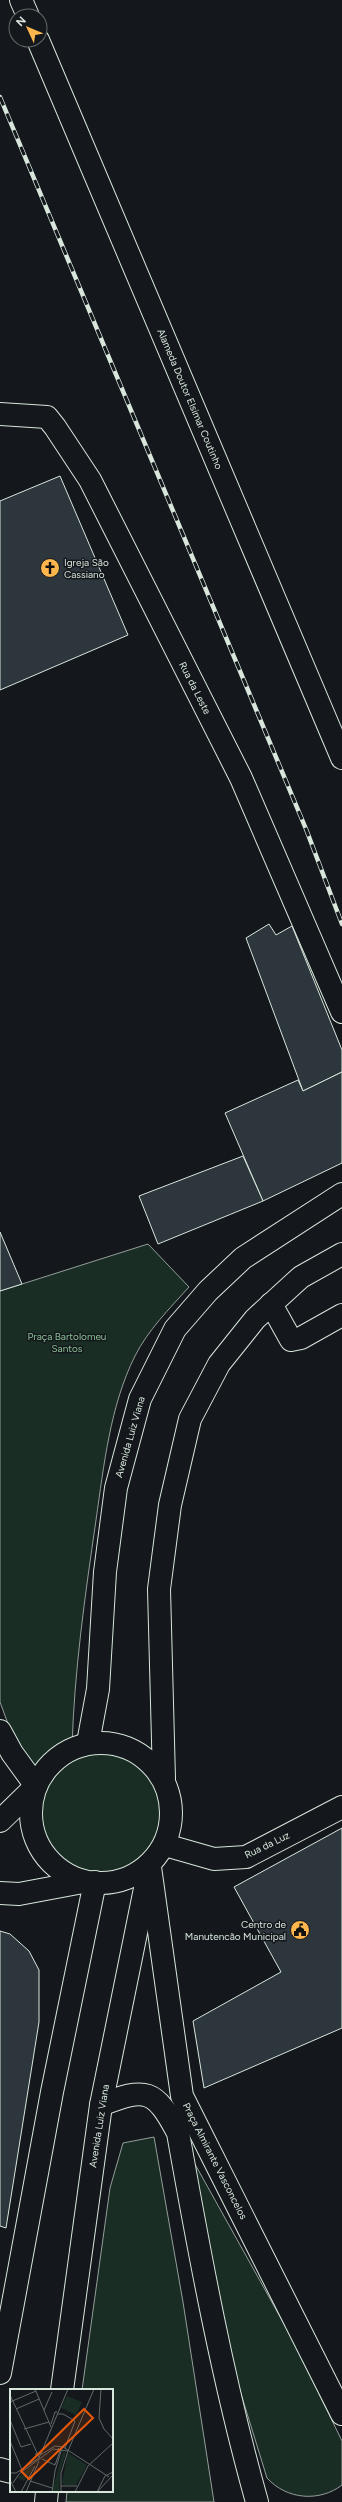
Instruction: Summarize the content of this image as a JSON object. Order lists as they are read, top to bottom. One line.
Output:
{"streets":{"street":["Alameda Doutor Elsimar Coutinho","Rua da Leste","Avenida Luiz Viana","Rua da Luz","Praça Almirante Vasconcelos"]},"crossings":[["Avenida Luiz Viana","Rua da Luz"],["Avenida Luiz Viana","Praça Almirante Vasconcelos"],["Rua da Luz","Praça Almirante Vasconcelos"]],"parks":["Praça Bartolomeu Santos"],"places":{"church":["Igreja São Cassiano"],"public building":["Centro de Manutencão Municipal"]},"north":"top left"}
